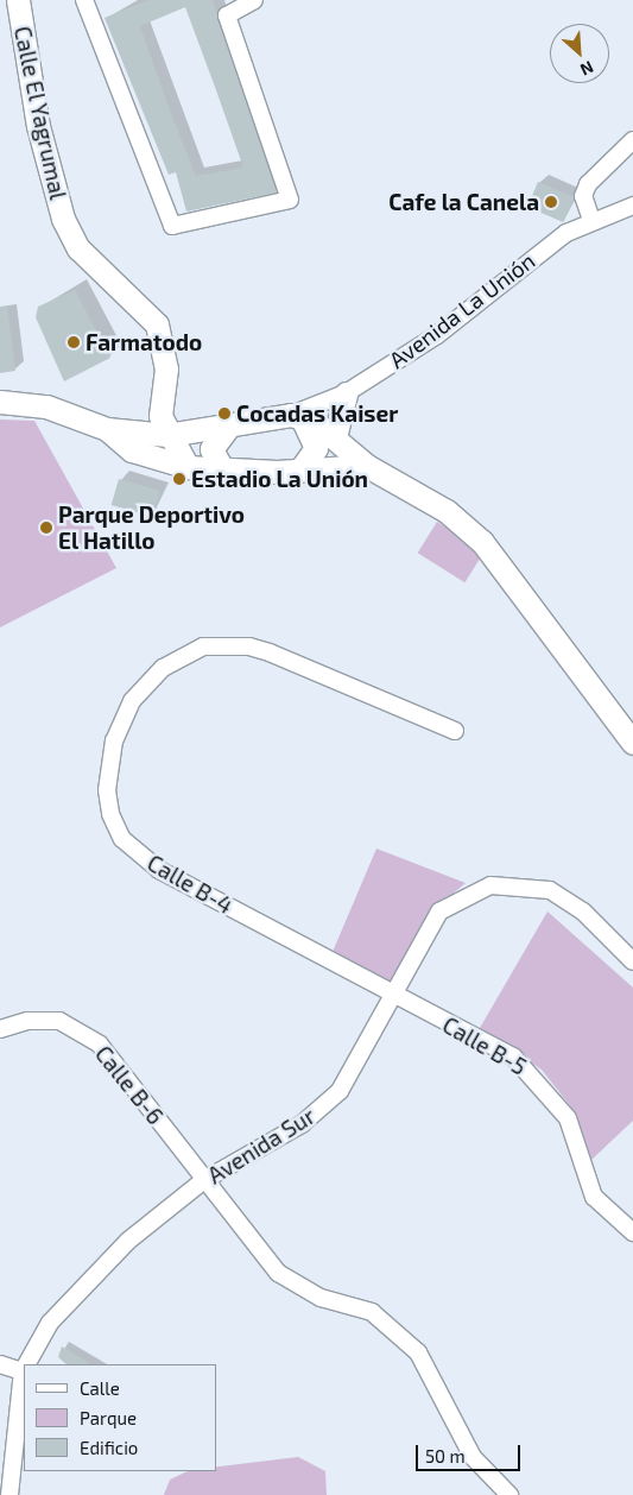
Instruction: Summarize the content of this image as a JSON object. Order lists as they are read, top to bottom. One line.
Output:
{"streets":{"street":["Calle El Yagrumal","Avenida La Unión","Calle B-4","Calle B-5","Calle B-6","Avenida Sur"]},"crossings":[["Calle El Yagrumal","Avenida La Unión"],["Calle B-4","Calle B-5"],["Calle B-4","Avenida Sur"],["Calle B-5","Avenida Sur"],["Calle B-6","Avenida Sur"]],"places":["Cafe la Canela","Farmatodo","Cocadas Kaiser","Estadio La Unión","Parque Deportivo El Hatillo"],"legend":["Calle","Parque","Edificio"],"scale_bar":"50 m","north":"bottom right"}
